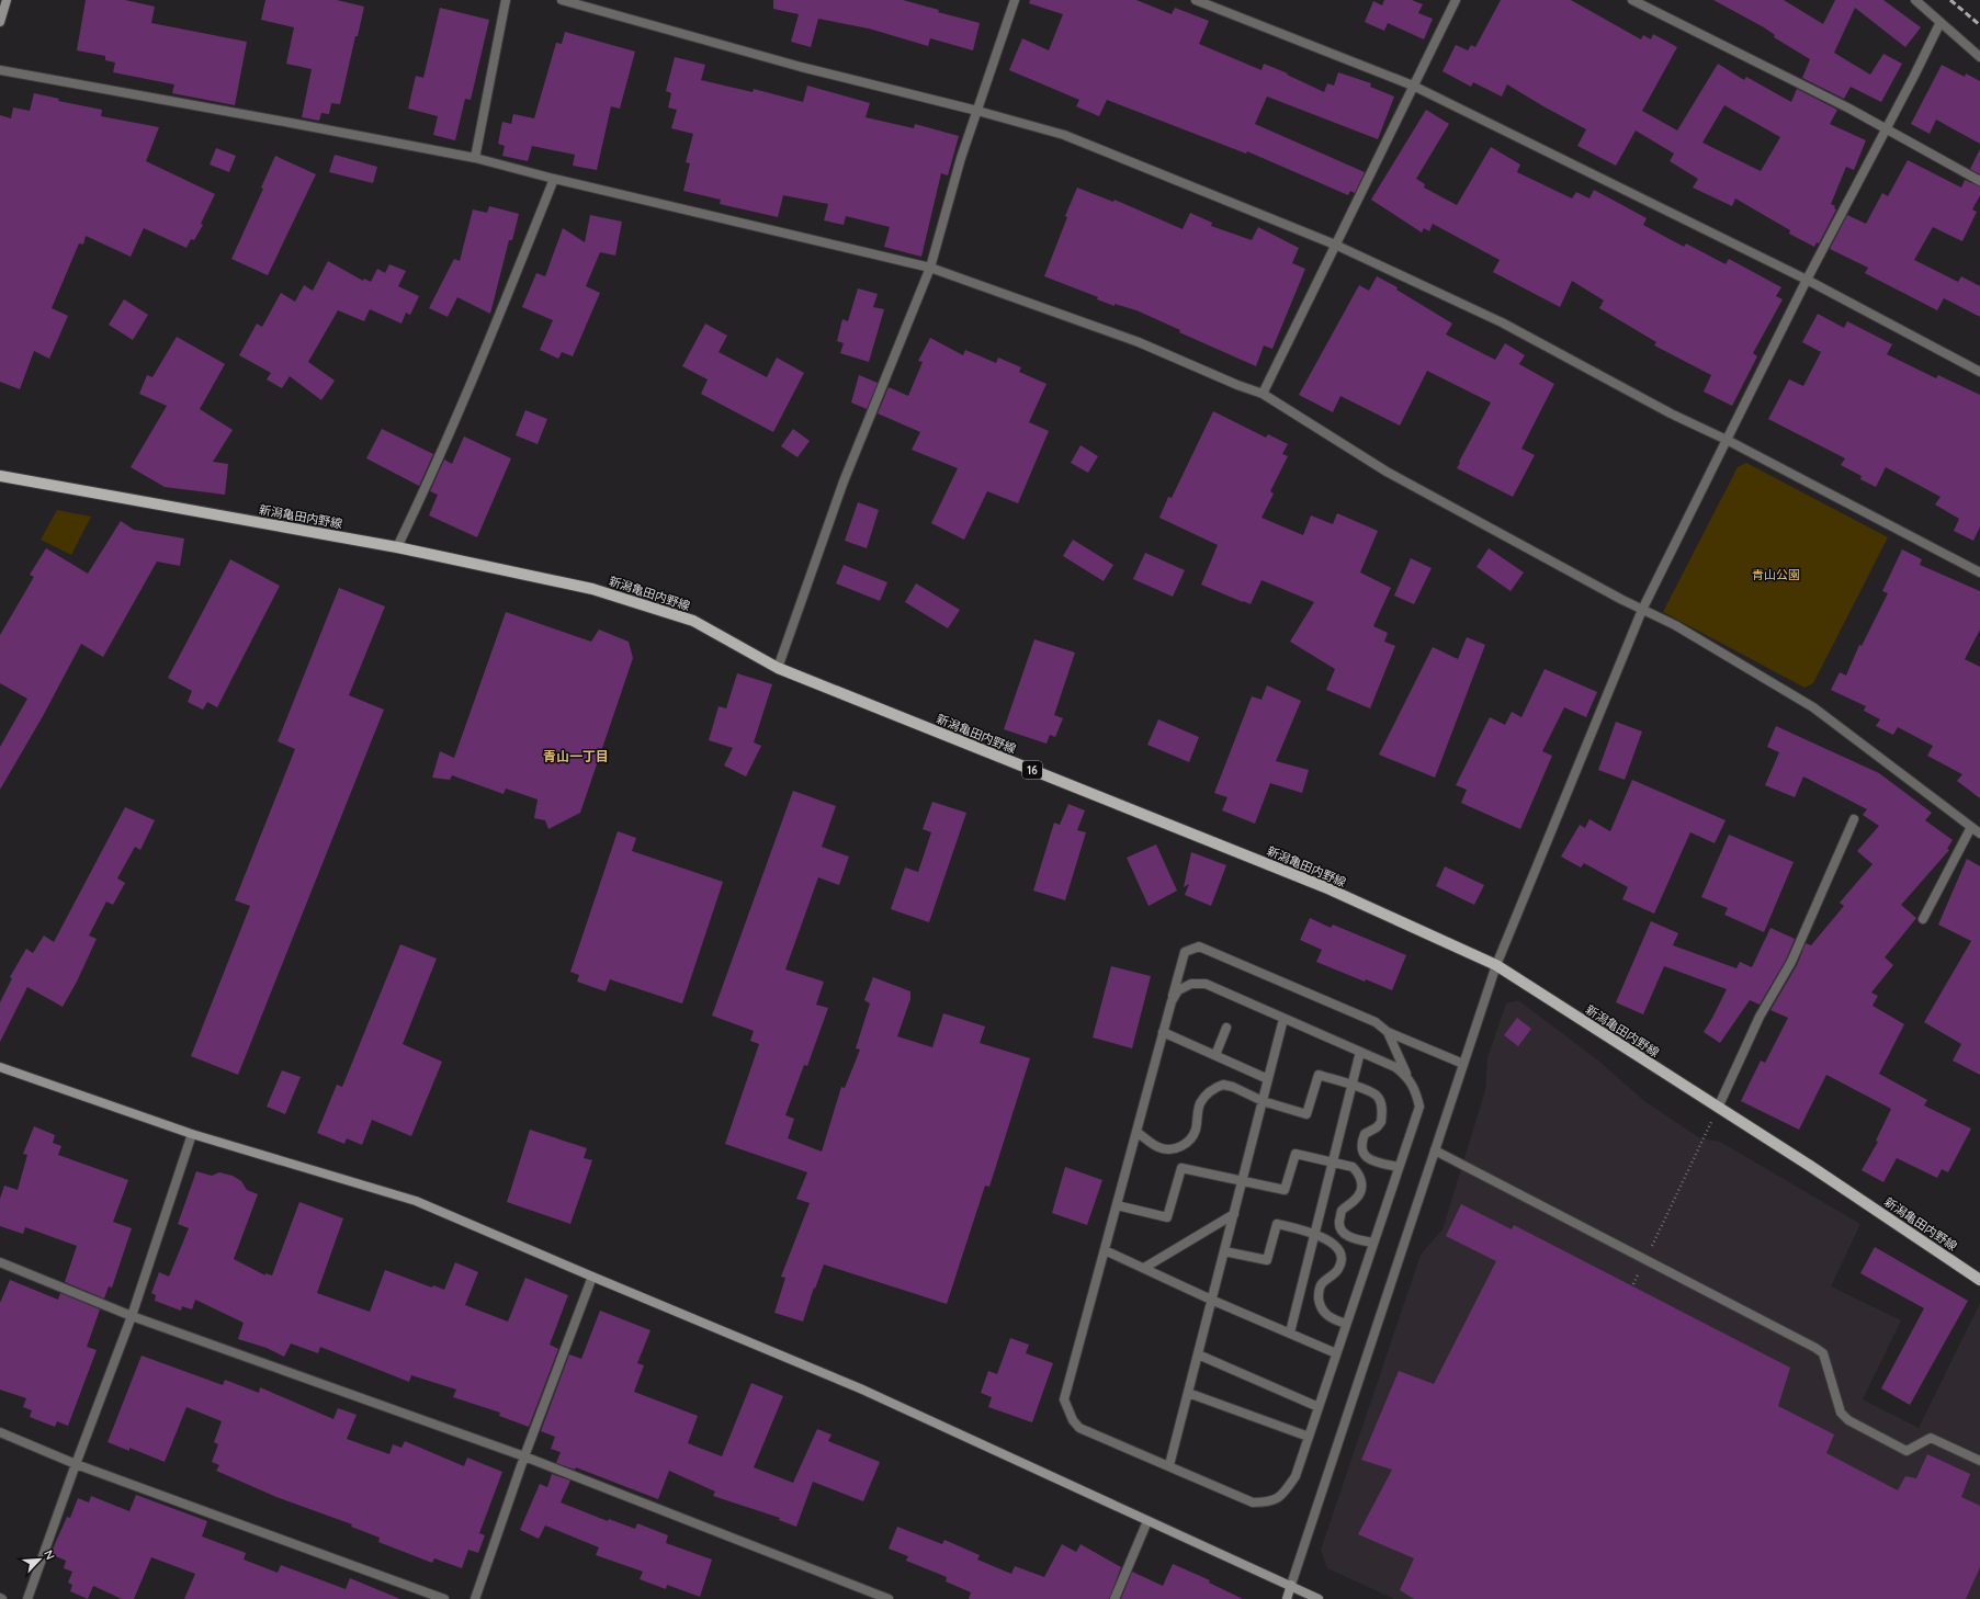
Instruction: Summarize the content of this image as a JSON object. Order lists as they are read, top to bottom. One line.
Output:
{"streets":{"main road":["新潟亀田内野線","16"]},"districts":["青山一丁目"],"parks":["青山公園"],"north":"top right"}
